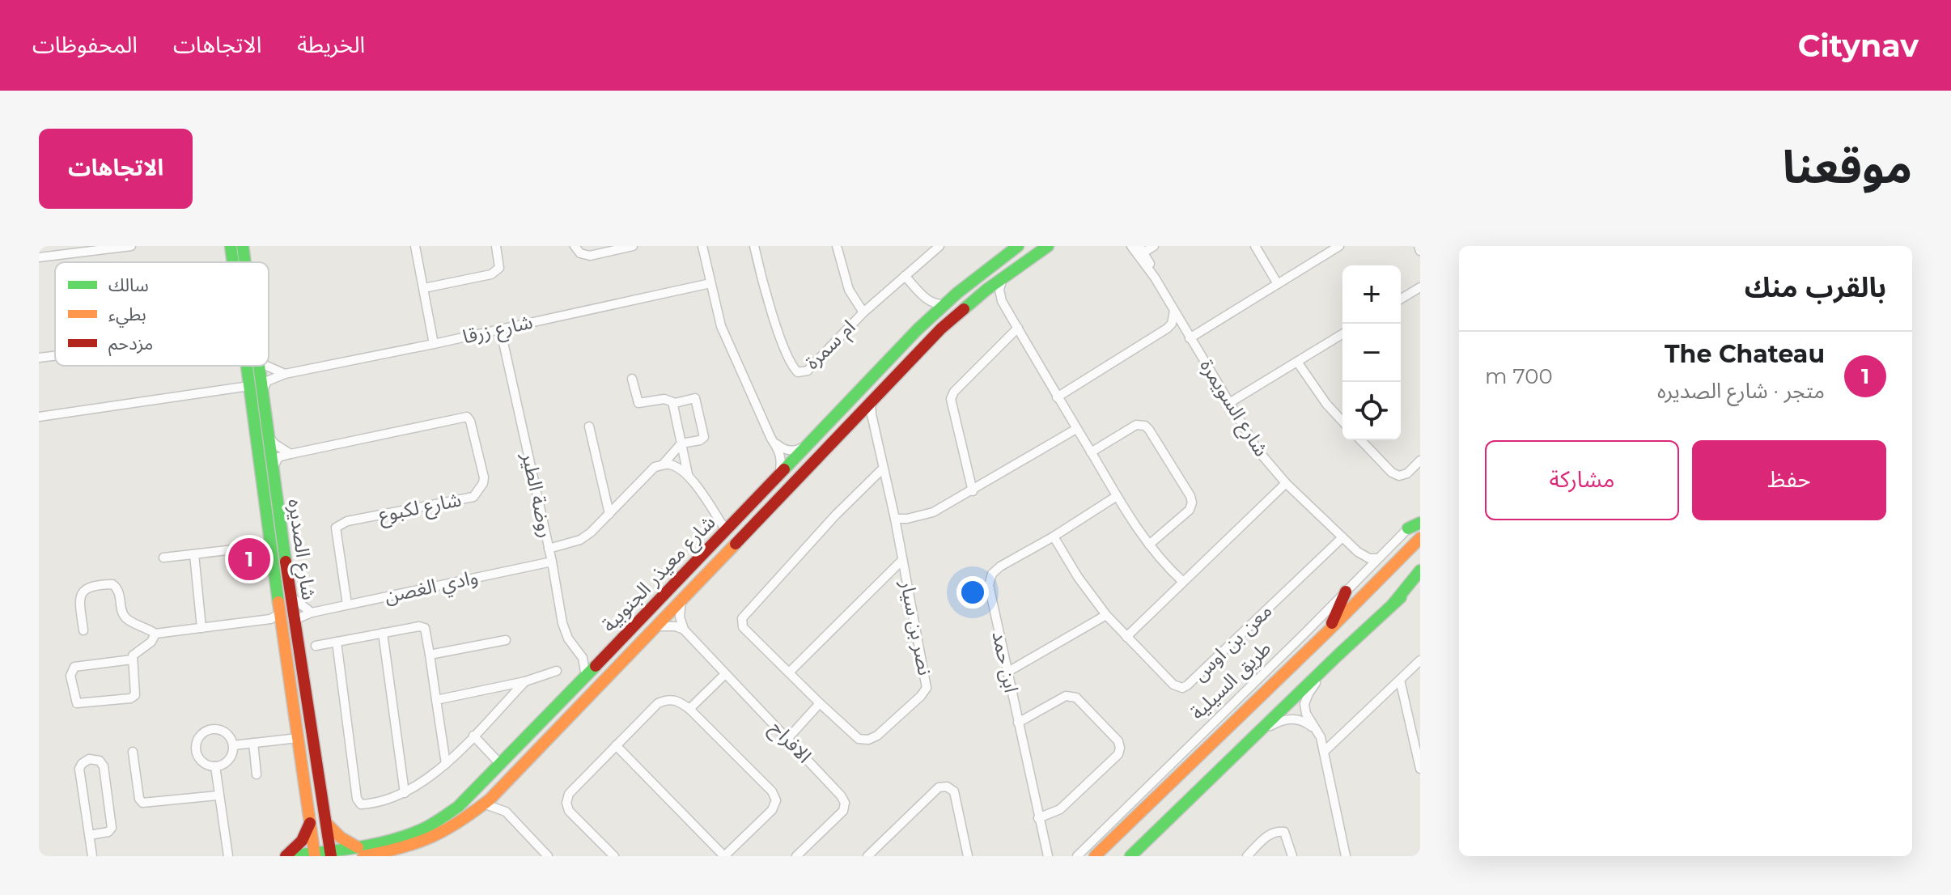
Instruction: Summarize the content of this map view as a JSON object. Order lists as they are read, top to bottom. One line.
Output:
{"streets":{"main road":["شارع الصديره","شارع معيذر الجنوبية","طريق السيلية"],"street":["شارع زرقا","ام سمرة","شارع السويمرة","روضة الطير","شارع لكبوع","وادي الغصن","نصر بن سيار","معن بن اوس","ابن حمد","الافراح"]},"crossings":[["شارع زرقا","روضة الطير"],["شارع زرقا","شارع الصديره"],["شارع السويمرة","معن بن اوس"],["شارع السويمرة","طريق السيلية"],["روضة الطير","شارع معيذر الجنوبية"],["روضة الطير","وادي الغصن"],["شارع لكبوع","شارع الصديره"],["شارع لكبوع","وادي الغصن"],["شارع الصديره","شارع معيذر الجنوبية"],["شارع الصديره","وادي الغصن"],["شارع معيذر الجنوبية","نصر بن سيار"],["معن بن اوس","ابن حمد"]],"legend":["سالك","بطيء","مزدحم"],"page":{"header":"Citynav","nav":["الخريطة","الاتجاهات","المحفوظات"],"title":"موقعنا","buttons":["الاتجاهات",["حفظ","مشاركة"]],"heading":"بالقرب منك","map_buttons":["+","−"],"list":[{"mark":"1","name":"The Chateau","note":"متجر · شارع الصديره","value":"700 m"}],"pins":"1"}}
